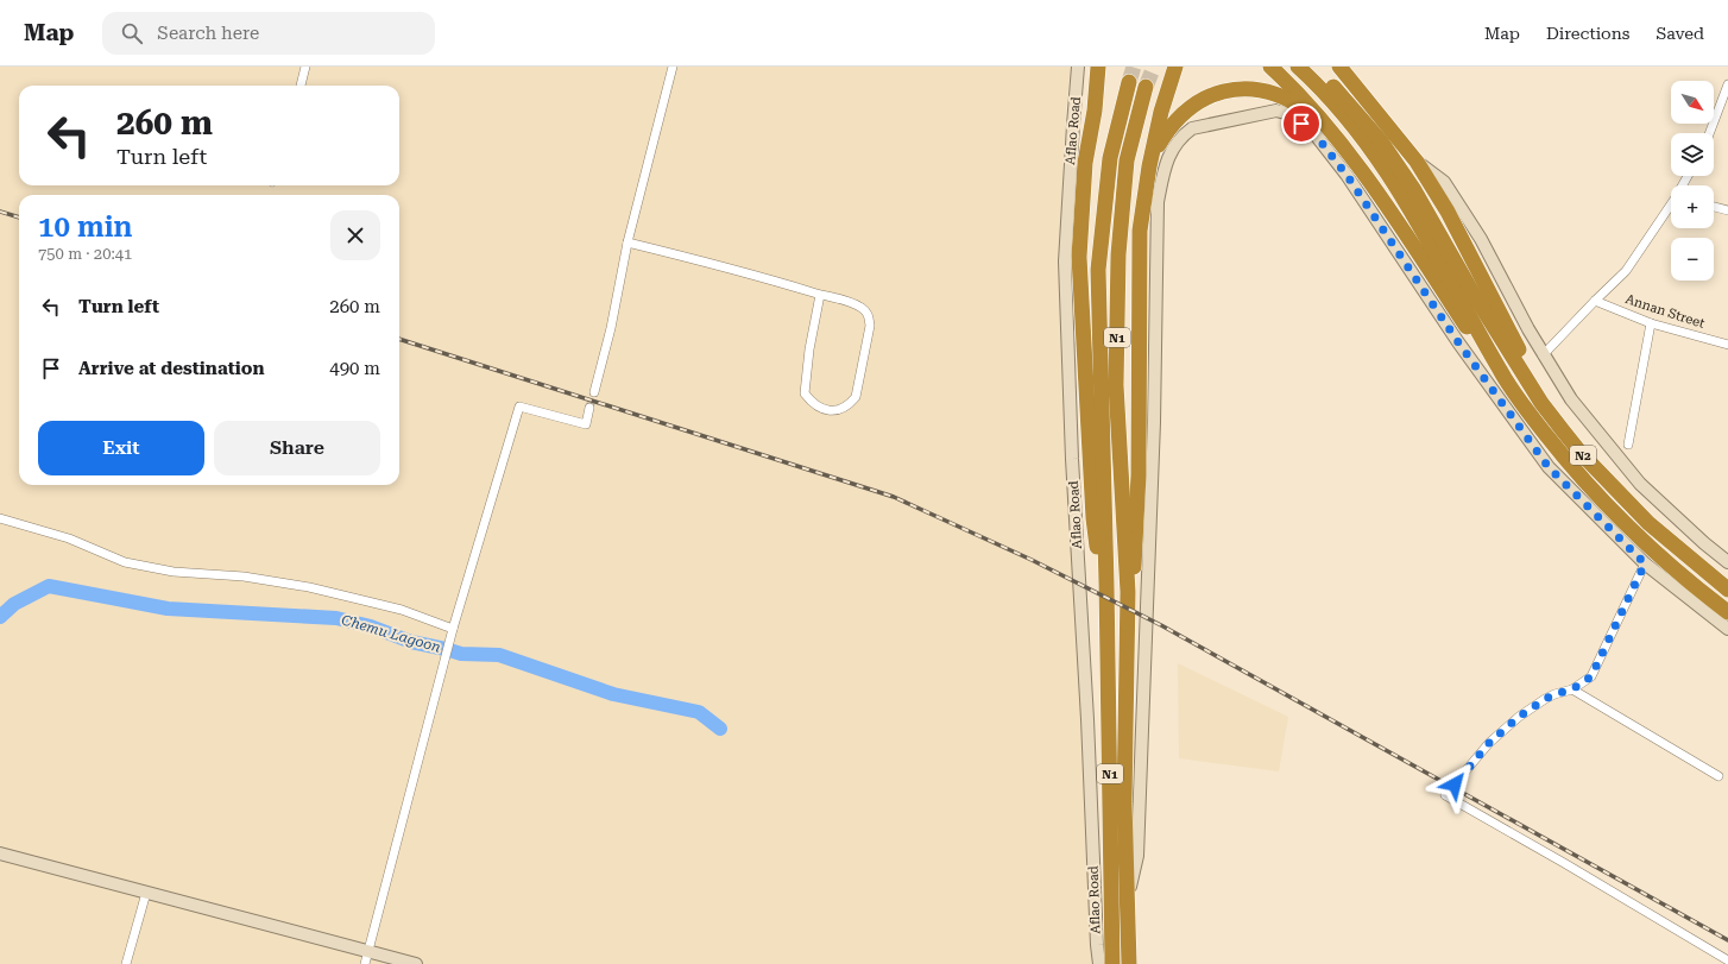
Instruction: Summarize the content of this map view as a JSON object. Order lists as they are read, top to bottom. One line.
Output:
{"streets":{"highway":["Aflao Road","N1","N2"],"street":["Annan Street"]},"water":["Chemu Lagoon"],"north":"bottom right","page":{"header":"Map","search":"Search here","nav":["Map","Directions","Saved"],"map_buttons":["+","−"],"turn":["260 m","Turn left"],"heading":["10 min","750 m · 20:41"],"list":[{"name":"Turn left","value":"260 m"},{"name":"Arrive at destination","value":"490 m"}],"buttons":["Exit","Share"]}}
